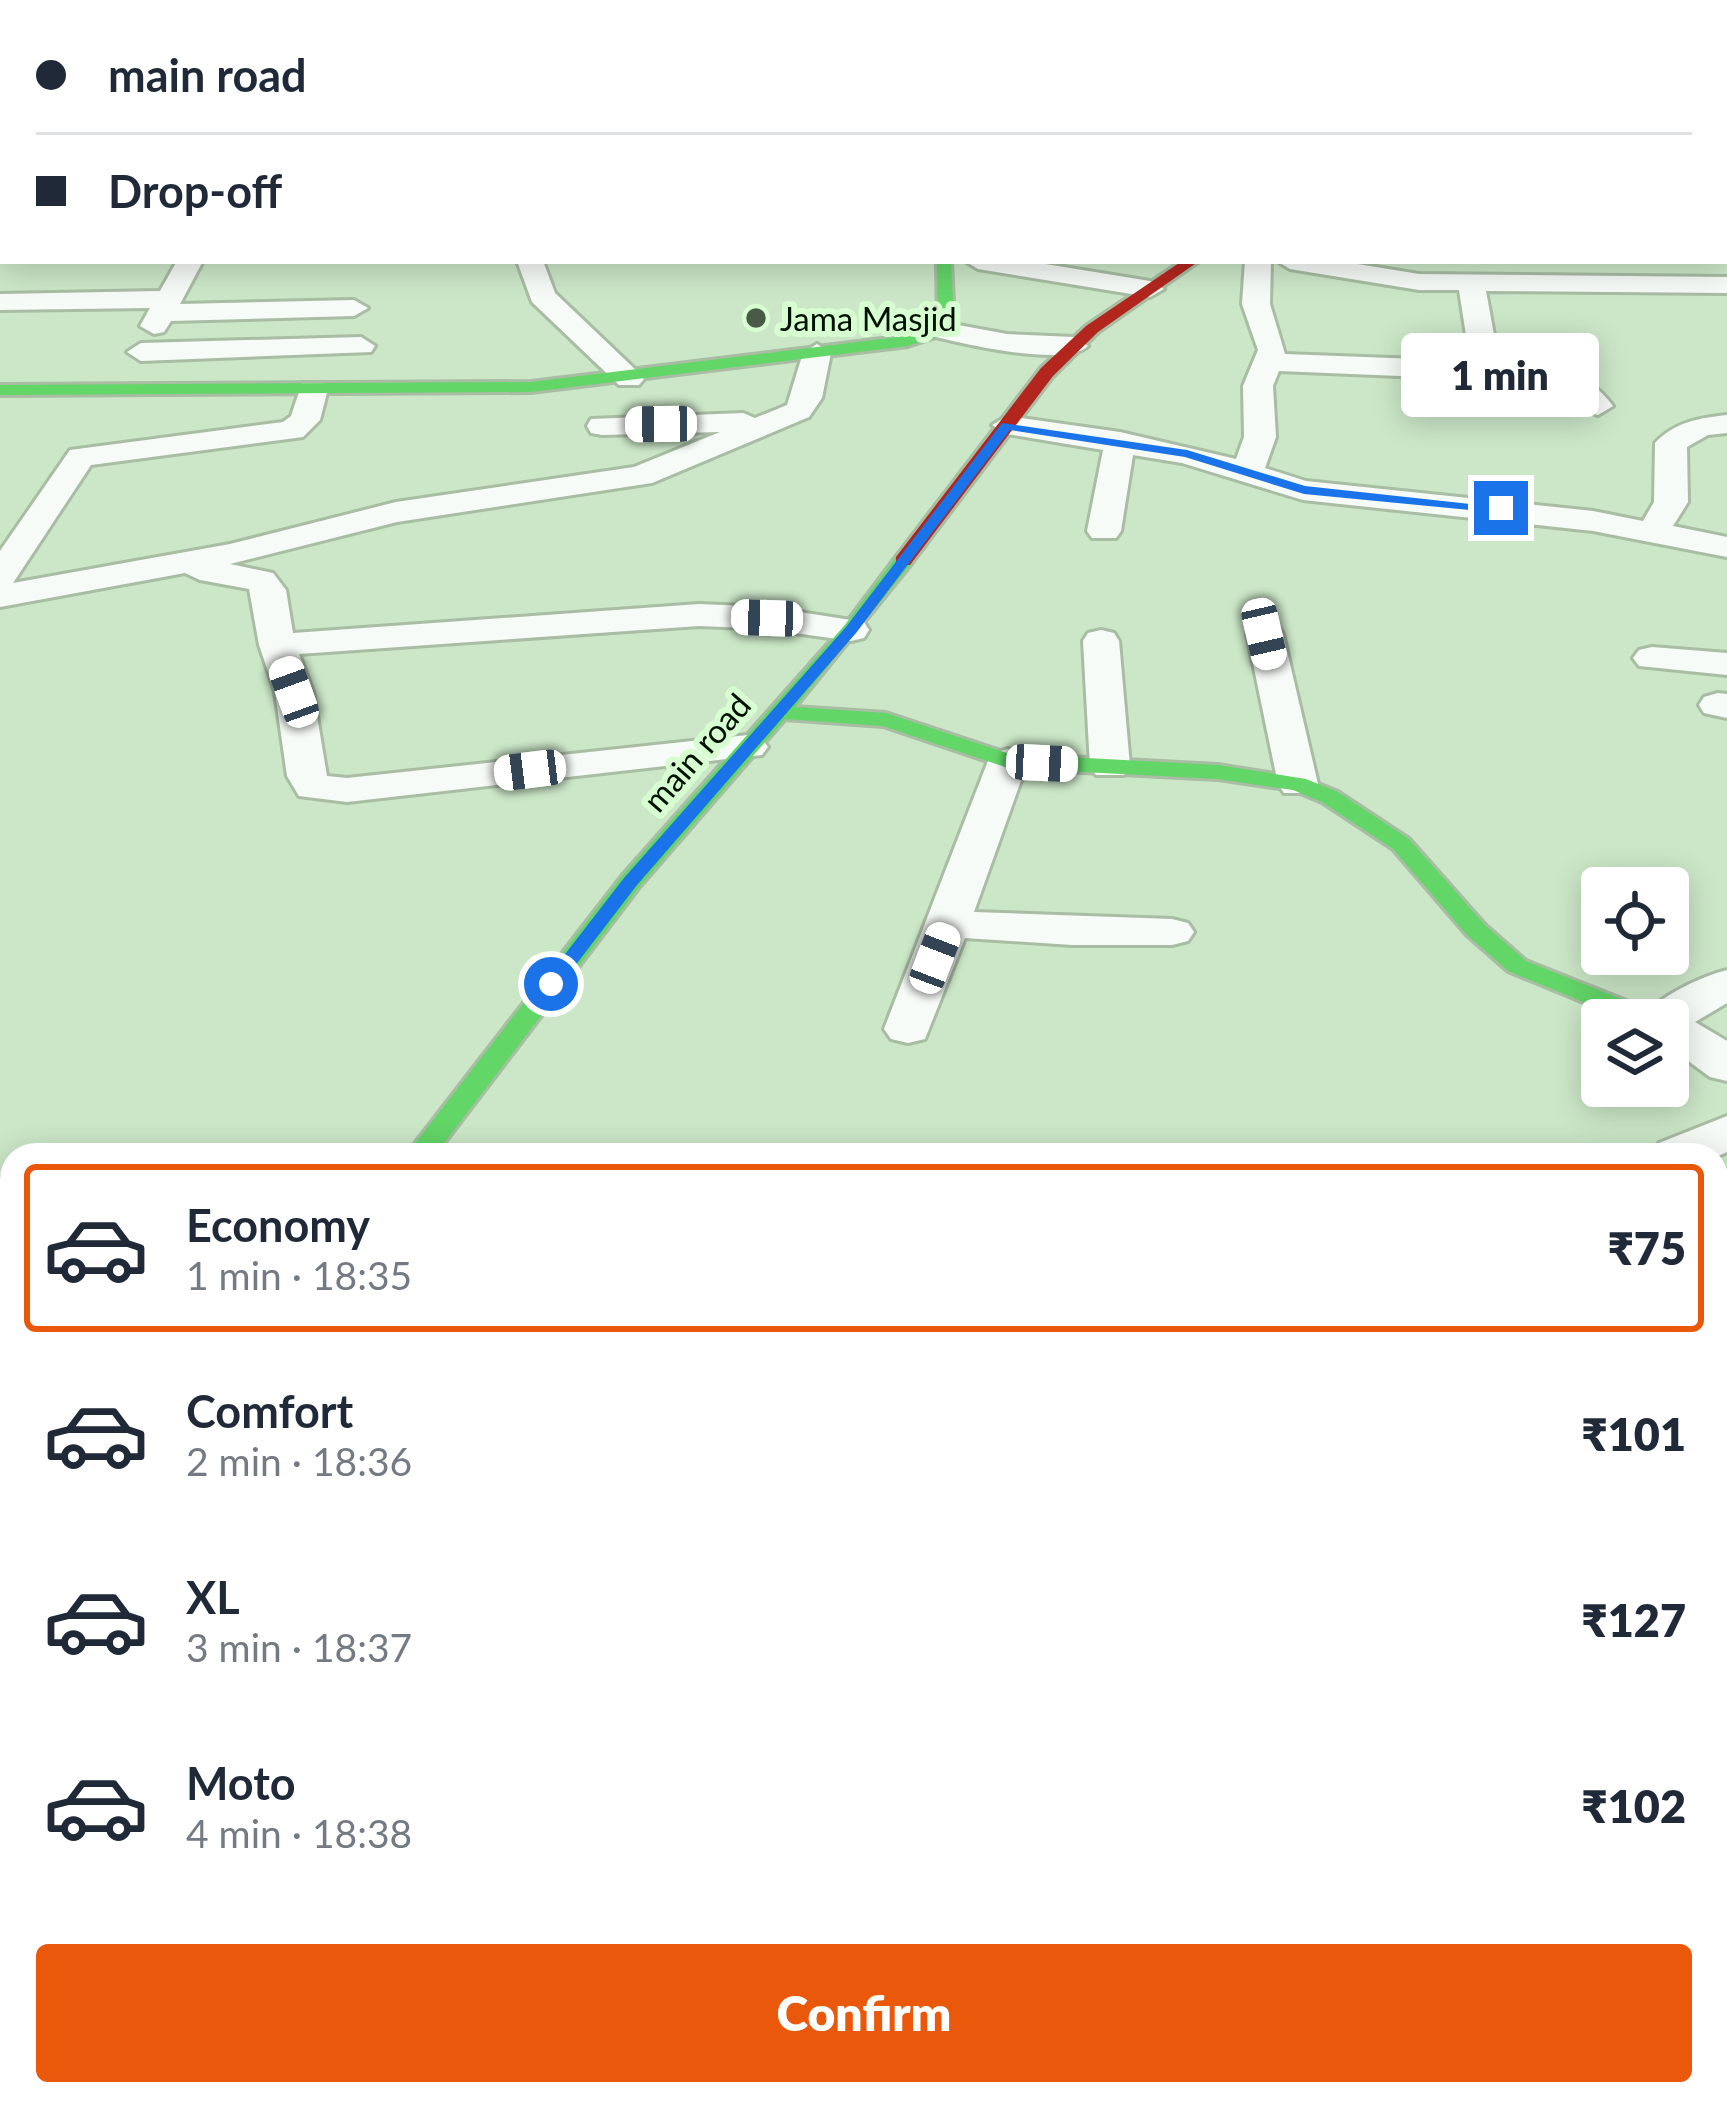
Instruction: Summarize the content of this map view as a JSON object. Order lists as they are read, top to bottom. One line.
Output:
{"streets":{"street":["main road"]},"places":["Jama Masjid"],"page":{"banner":["main road","Drop-off"],"bubble":"1 min","list":[{"name":"Economy","note":"1 min · 18:35","value":"₹75"},{"name":"Comfort","note":"2 min · 18:36","value":"₹101"},{"name":"XL","note":"3 min · 18:37","value":"₹127"},{"name":"Moto","note":"4 min · 18:38","value":"₹102"}],"buttons":"Confirm"}}
